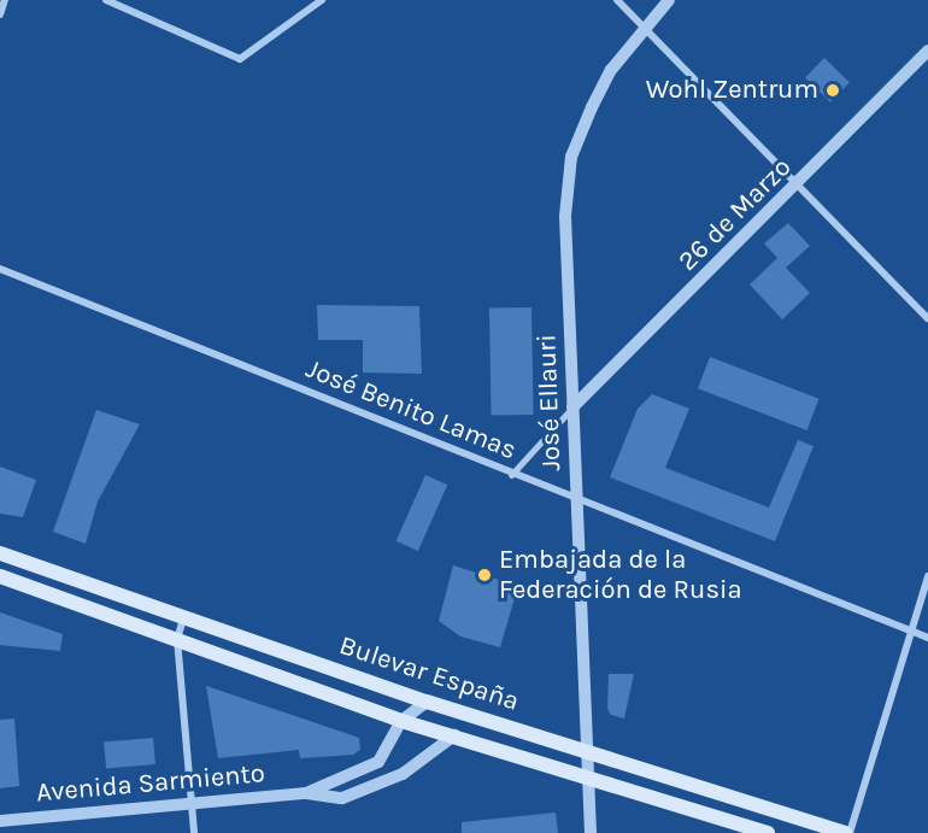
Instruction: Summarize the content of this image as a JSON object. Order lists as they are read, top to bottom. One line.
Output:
{"streets":{"main road":["Bulevar España"],"street":["26 de Marzo","José Ellauri","José Benito Lamas","Avenida Sarmiento"]},"crossings":[["26 de Marzo","José Ellauri"],["José Ellauri","José Benito Lamas"],["José Ellauri","Bulevar España"],["Bulevar España","Avenida Sarmiento"]],"places":["Wohl Zentrum","Embajada de la Federación de Rusia"]}
